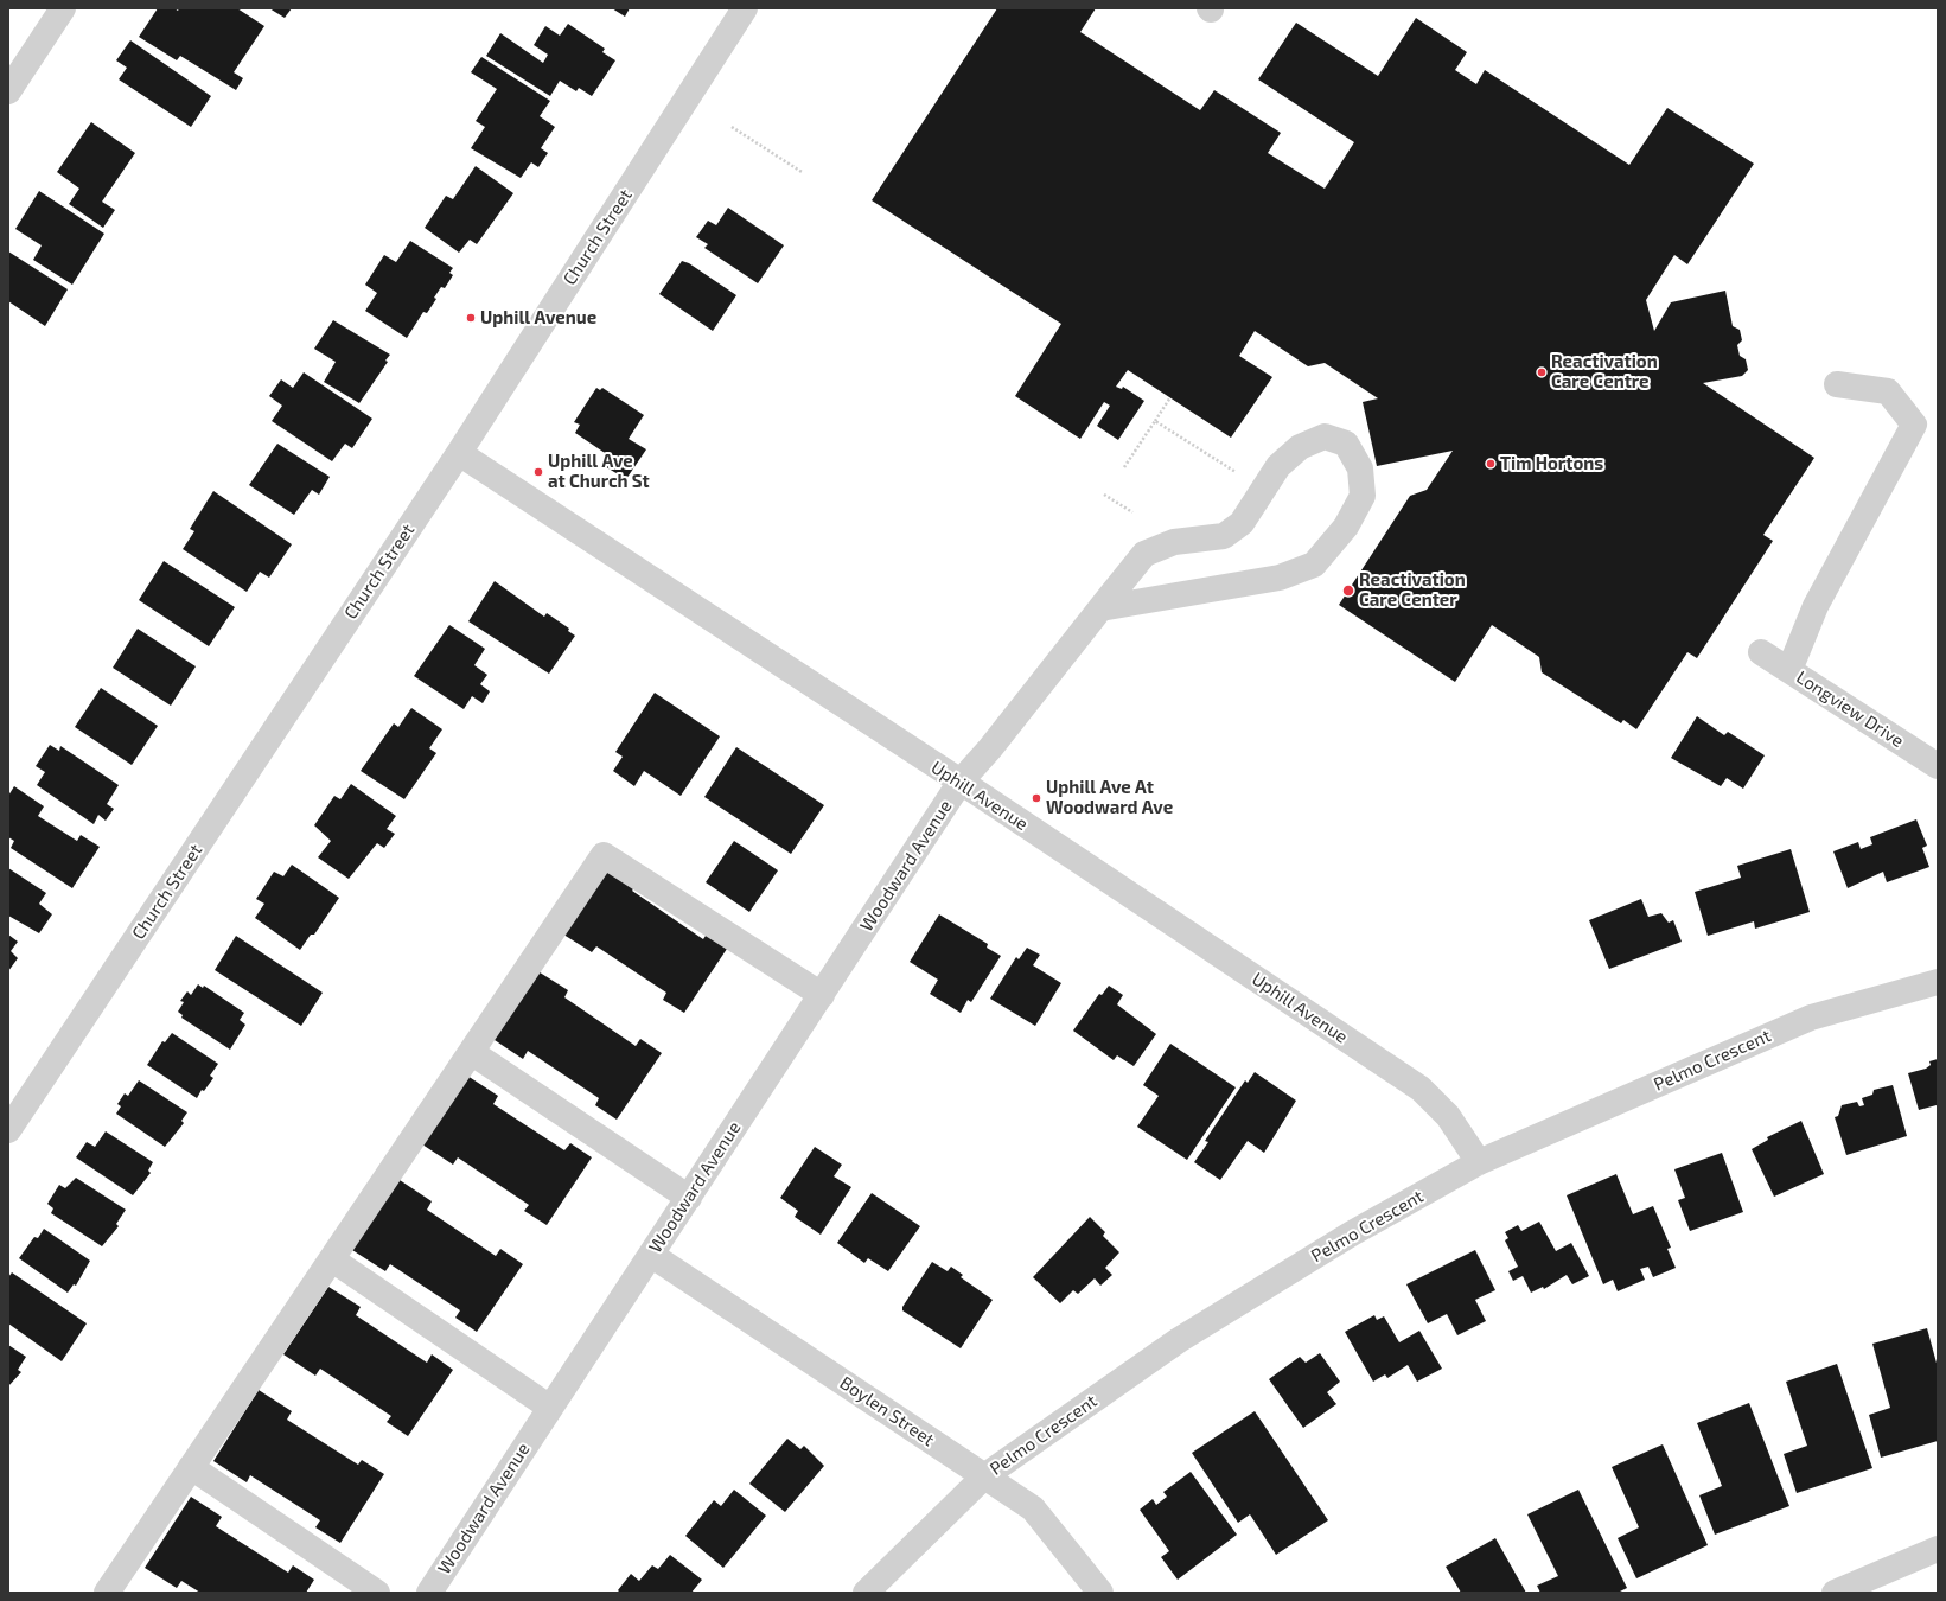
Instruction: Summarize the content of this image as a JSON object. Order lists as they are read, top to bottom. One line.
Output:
{"streets":{"street":["Church Street","Longview Drive","Uphill Avenue","Woodward Avenue","Pelmo Crescent","Boylen Street"]},"crossings":[["Church Street","Uphill Avenue"],["Uphill Avenue","Woodward Avenue"],["Uphill Avenue","Pelmo Crescent"],["Woodward Avenue","Boylen Street"],["Pelmo Crescent","Boylen Street"]],"places":["Uphill Avenue","Reactivation Care Centre","Tim Hortons","Uphill Ave at Church St","Reactivation Care Center","Uphill Ave At Woodward Ave"]}
